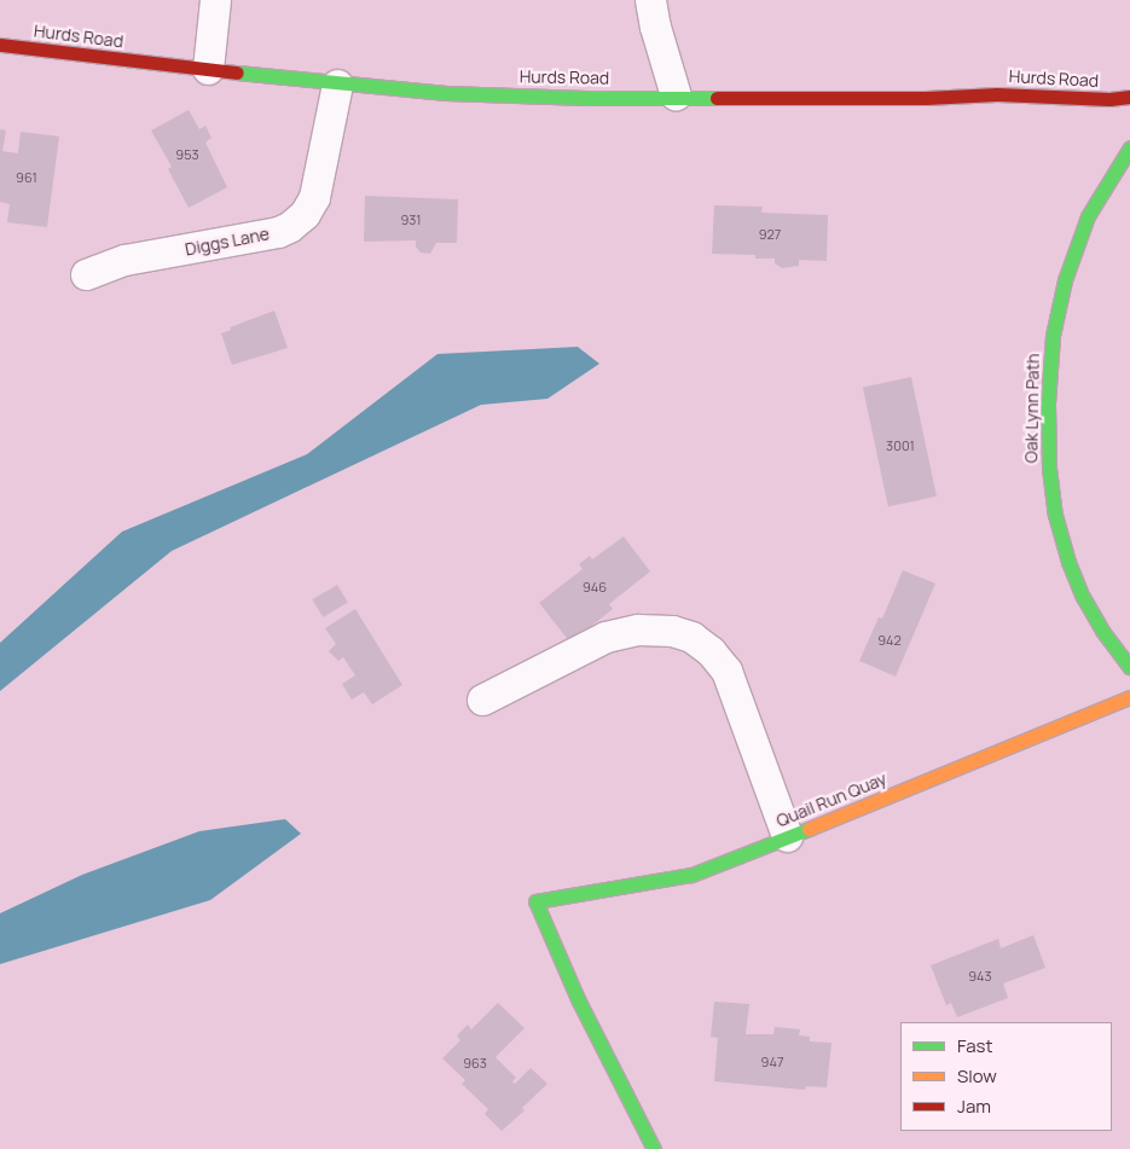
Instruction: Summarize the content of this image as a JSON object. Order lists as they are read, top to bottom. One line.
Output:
{"streets":{"street":["Hurds Road","Diggs Lane","Oak Lynn Path","Quail Run Quay"]},"crossings":[["Hurds Road","Diggs Lane"]],"house_numbers":["953","961","931","927","3001","946","942","943","947","963"],"legend":["Fast","Slow","Jam"]}
